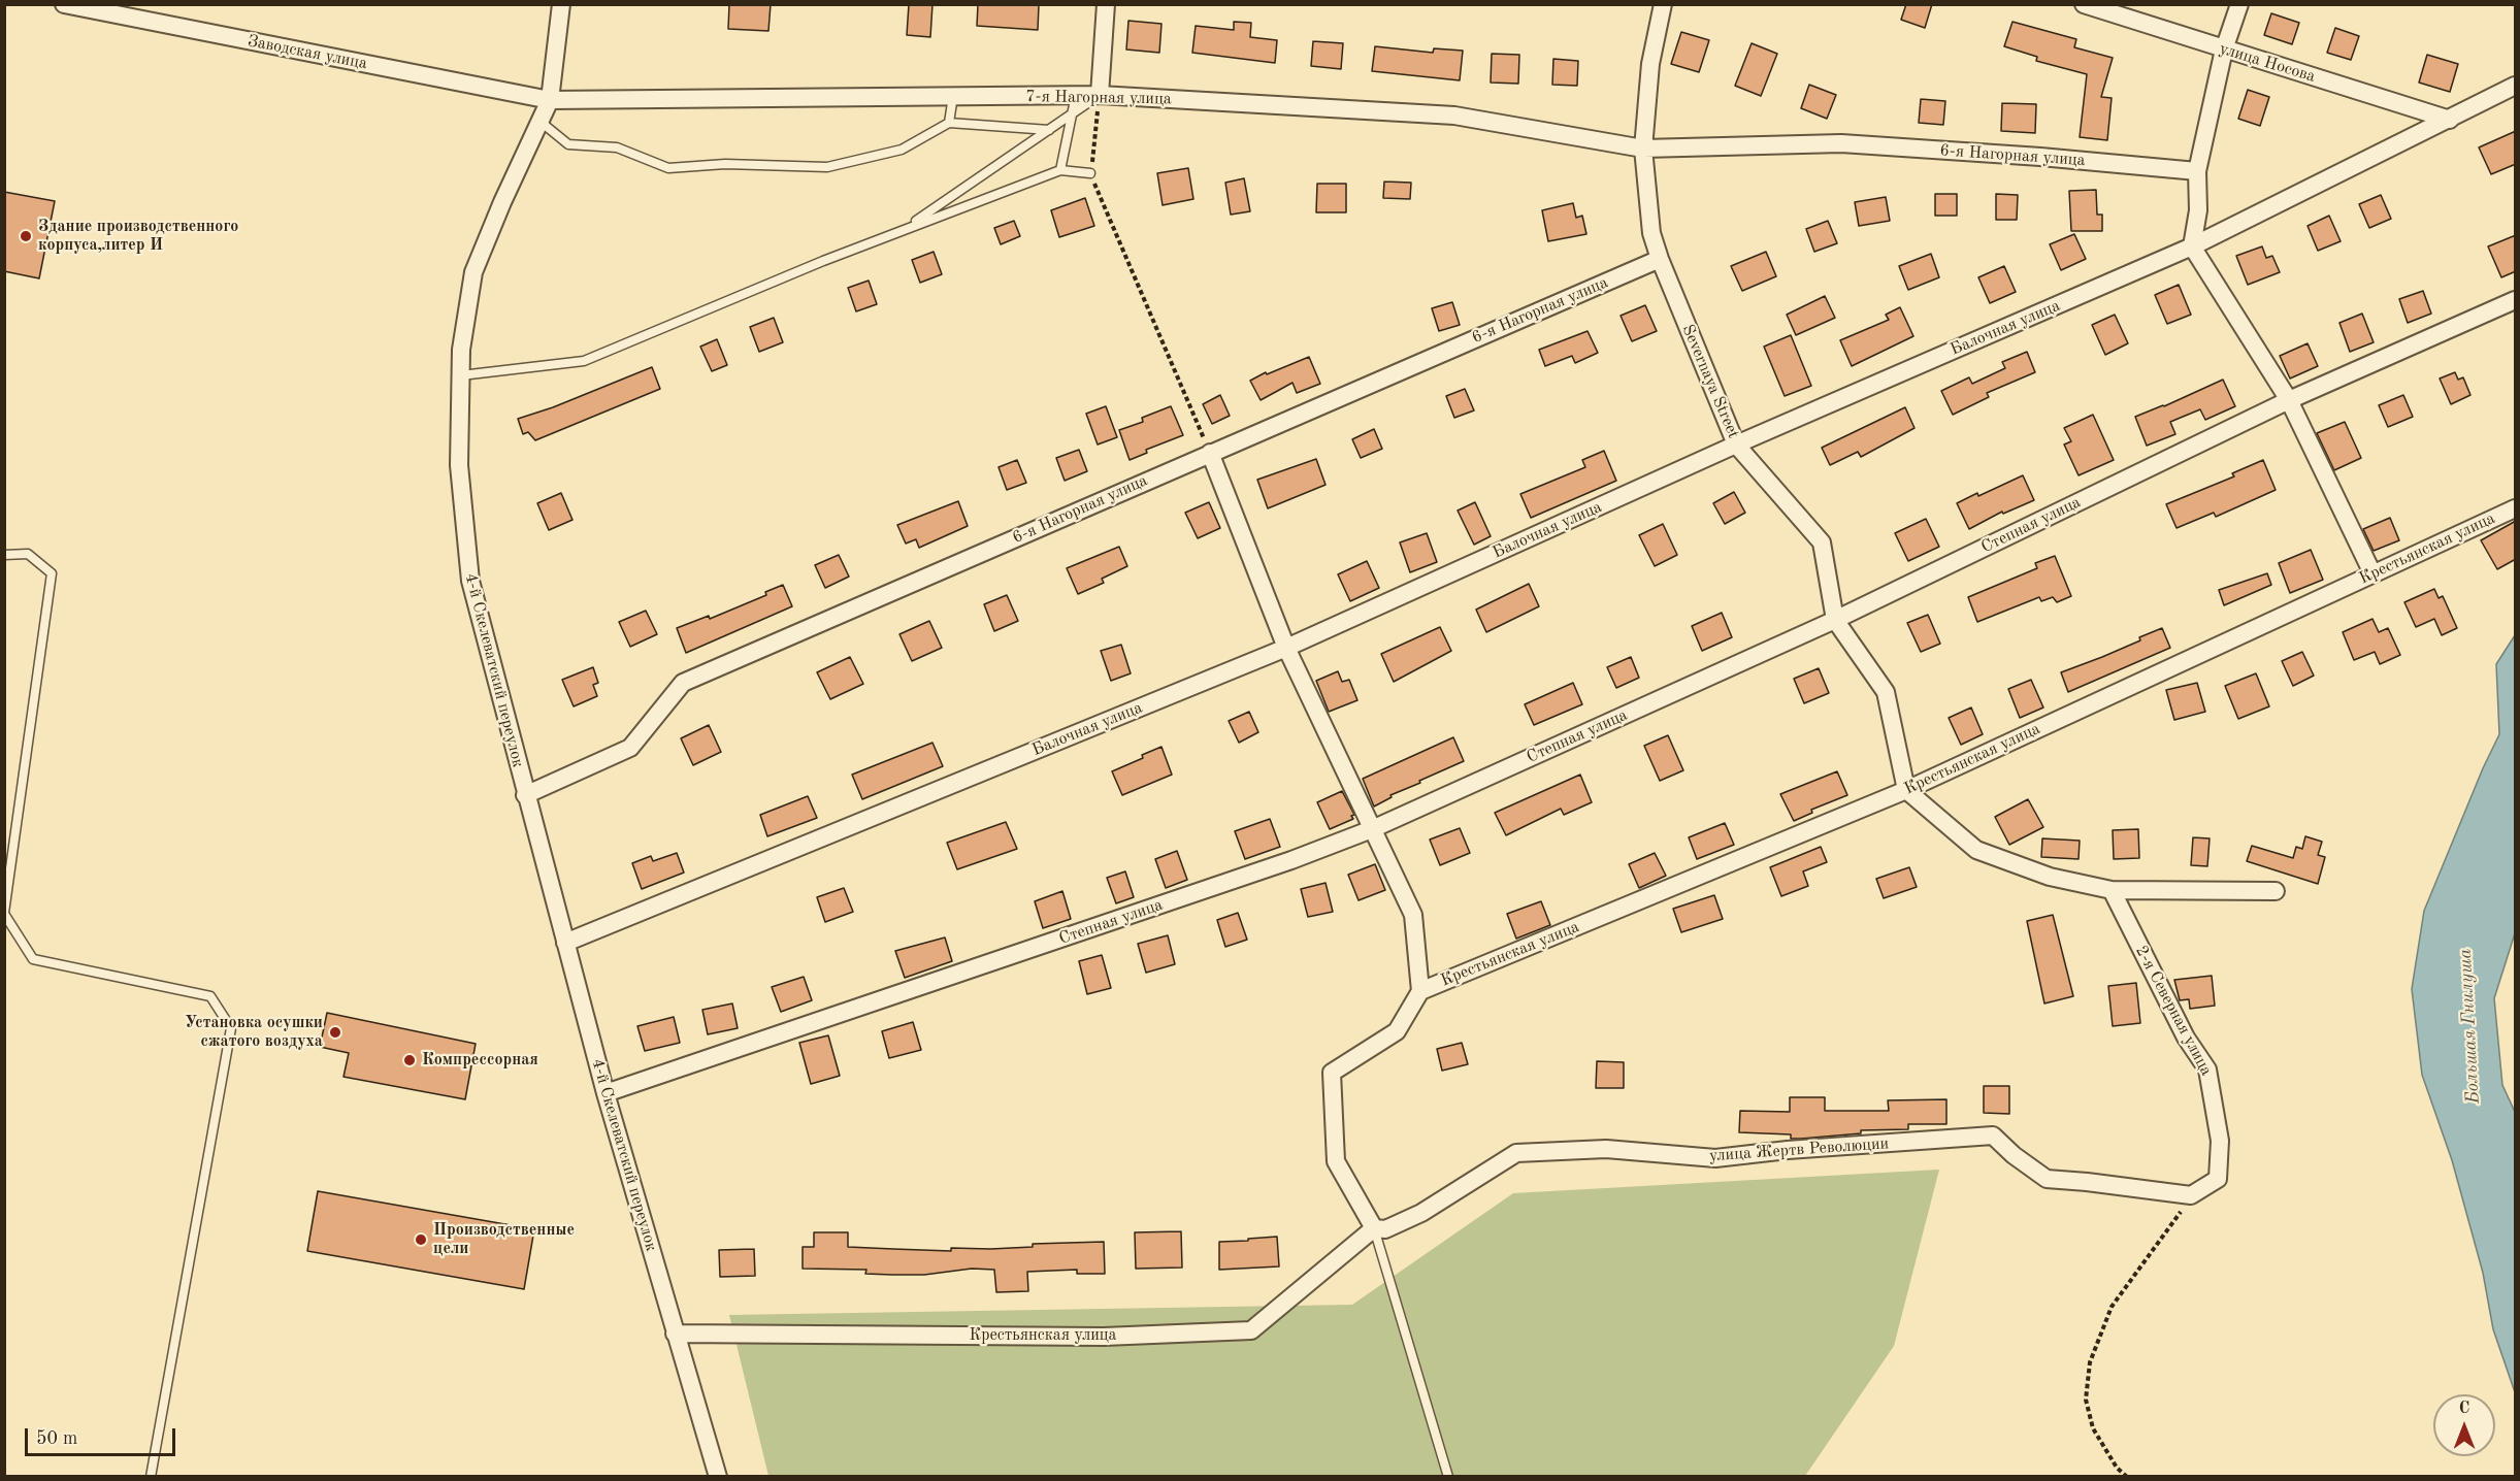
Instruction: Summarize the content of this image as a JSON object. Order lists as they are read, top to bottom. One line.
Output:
{"streets":{"street":["Заводская улица","улица Носова","7-я Нагорная улица","6-я Нагорная улица","Балочная улица","Severnaya Street","Степная улица","Крестьянская улица","4-й Скелеватский переулок","2-я Северная улица","улица Жертв Революции"]},"crossings":[["Заводская улица","7-я Нагорная улица"],["Заводская улица","4-й Скелеватский переулок"],["улица Носова","Балочная улица"],["7-я Нагорная улица","6-я Нагорная улица"],["7-я Нагорная улица","Severnaya Street"],["7-я Нагорная улица","4-й Скелеватский переулок"],["6-я Нагорная улица","Severnaya Street"],["6-я Нагорная улица","4-й Скелеватский переулок"],["Балочная улица","Severnaya Street"],["Балочная улица","4-й Скелеватский переулок"],["Severnaya Street","Степная улица"],["Severnaya Street","Крестьянская улица"],["Степная улица","4-й Скелеватский переулок"],["Крестьянская улица","4-й Скелеватский переулок"],["Крестьянская улица","улица Жертв Революции"],["2-я Северная улица","улица Жертв Революции"]],"water":["Большая Гнилуша"],"places":["Здание производственного корпуса,литер И","Установка осушки сжатого воздуха","Компрессорная","Производственные цели"],"scale_bar":"50 m","north":"top"}
